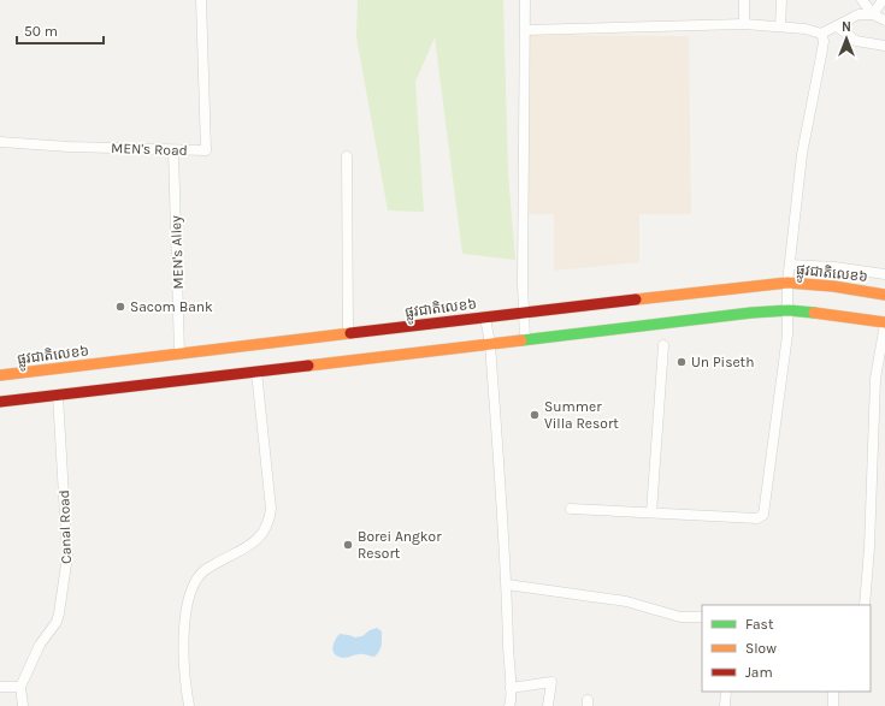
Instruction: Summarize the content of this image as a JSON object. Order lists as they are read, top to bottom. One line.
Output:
{"streets":{"main road":["ផ្លូវជាតិលេខ៦"],"street":["MEN's Road","MEN's Alley","Canal Road"]},"crossings":[["MEN's Road","MEN's Alley"],["MEN's Alley","ផ្លូវជាតិលេខ៦"]],"places":["Sacom Bank","Un Piseth","Summer Villa Resort","Borei Angkor Resort"],"legend":["Fast","Slow","Jam"],"scale_bar":"50 m","north":"top"}
